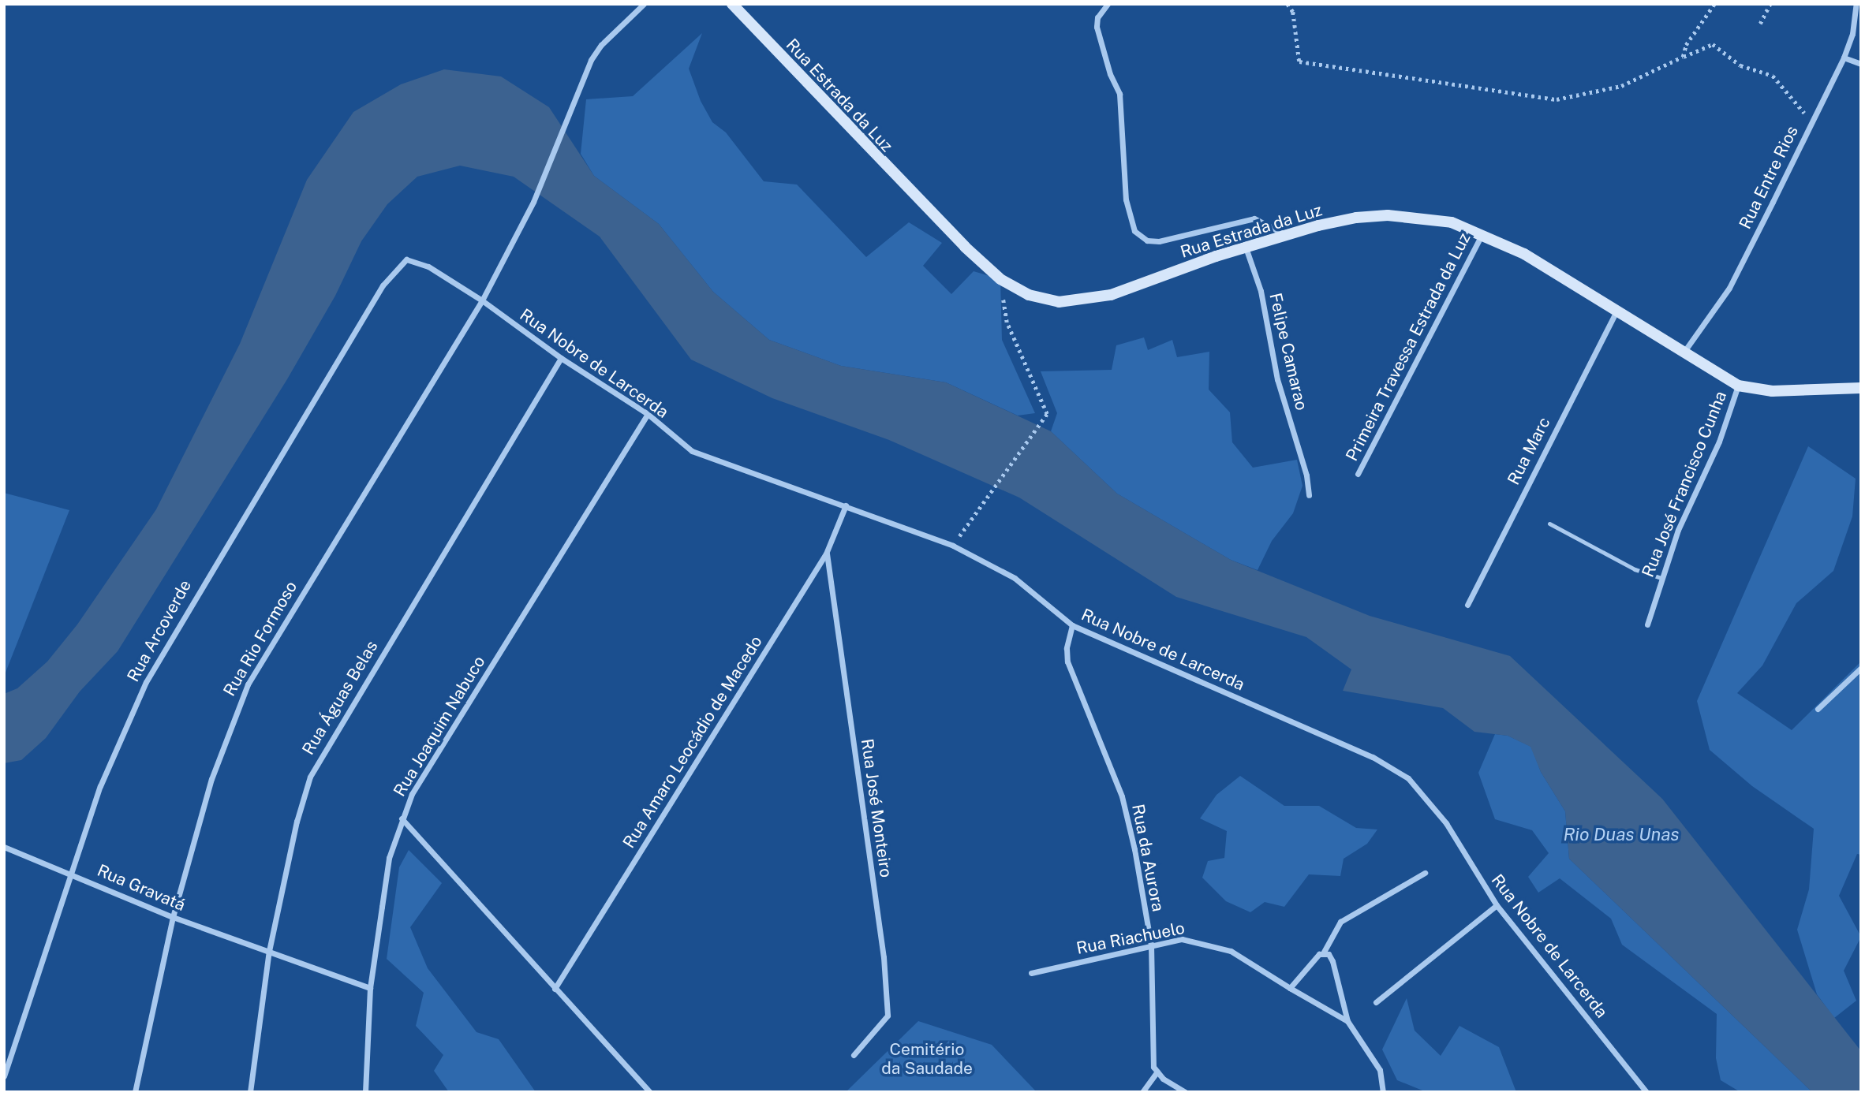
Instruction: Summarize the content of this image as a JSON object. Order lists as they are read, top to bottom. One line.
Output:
{"streets":{"main road":["Rua Estrada da Luz"],"street":["Rua Entre Rios","Primeira Travessa Estrada da Luz","Felipe Camarao","Rua Nobre de Larcerda","Rua Marc","Rua José Francisco Cunha","Rua Arcoverde","Rua Rio Formoso","Rua Águas Belas","Rua Joaquim Nabuco","Rua Amaro Leocádio de Macedo","Rua José Monteiro","Rua da Aurora","Rua Gravatá","Rua Riachuelo"]},"crossings":[["Rua Estrada da Luz","Rua Entre Rios"],["Rua Estrada da Luz","Primeira Travessa Estrada da Luz"],["Rua Estrada da Luz","Felipe Camarao"],["Rua Estrada da Luz","Rua Marc"],["Rua Estrada da Luz","Rua José Francisco Cunha"],["Rua Nobre de Larcerda","Rua Arcoverde"],["Rua Nobre de Larcerda","Rua Rio Formoso"],["Rua Nobre de Larcerda","Rua Águas Belas"],["Rua Nobre de Larcerda","Rua Joaquim Nabuco"],["Rua Nobre de Larcerda","Rua Amaro Leocádio de Macedo"],["Rua Nobre de Larcerda","Rua da Aurora"],["Rua Arcoverde","Rua Gravatá"],["Rua Rio Formoso","Rua Gravatá"],["Rua Águas Belas","Rua Gravatá"],["Rua Joaquim Nabuco","Rua Gravatá"],["Rua Amaro Leocádio de Macedo","Rua José Monteiro"],["Rua da Aurora","Rua Riachuelo"]],"water":["Rio Duas Unas"],"parks":["Cemitério da Saudade"]}
